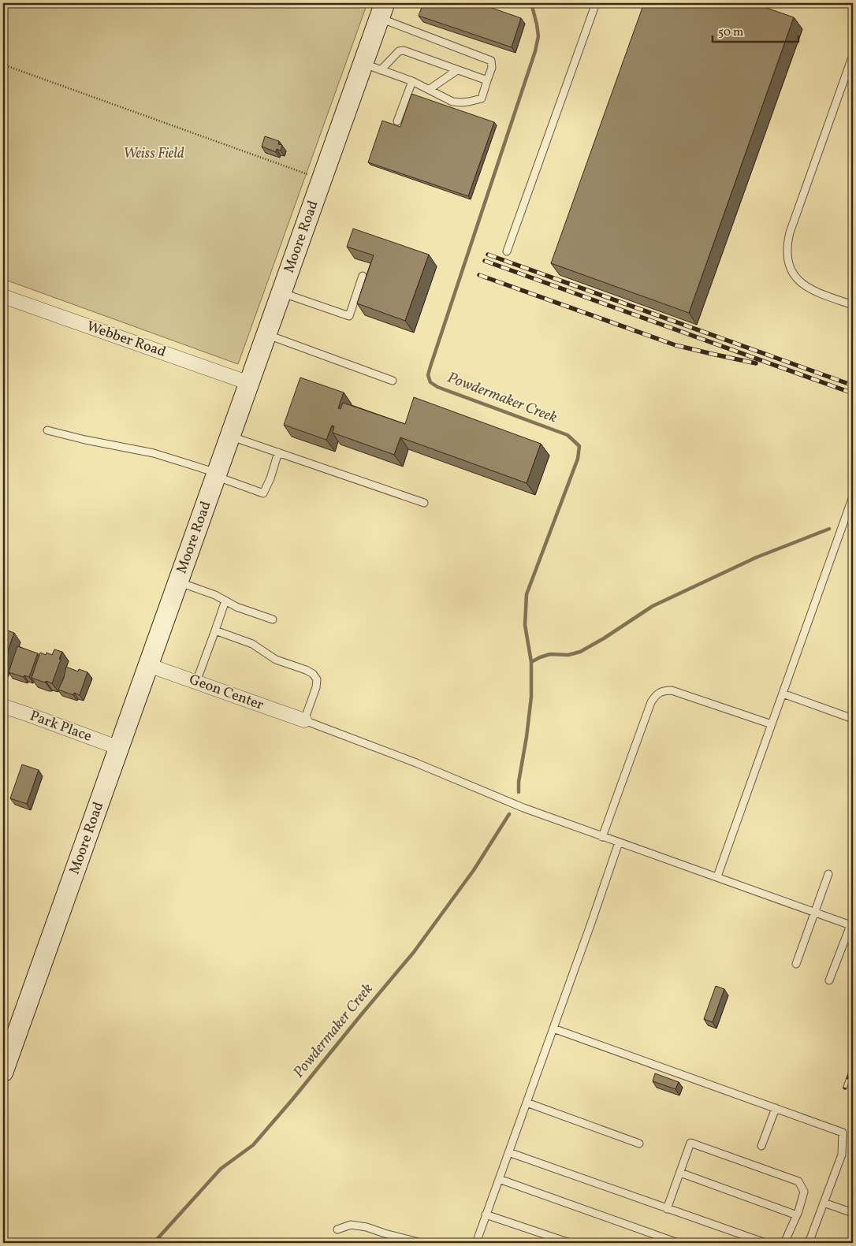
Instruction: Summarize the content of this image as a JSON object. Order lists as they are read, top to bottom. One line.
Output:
{"streets":{"street":["Moore Road","Webber Road","Geon Center","Park Place"]},"crossings":[["Moore Road","Webber Road"],["Moore Road","Geon Center"],["Moore Road","Park Place"]],"water":["Powdermaker Creek"],"parks":["Weiss Field"],"scale_bar":"50 m"}
